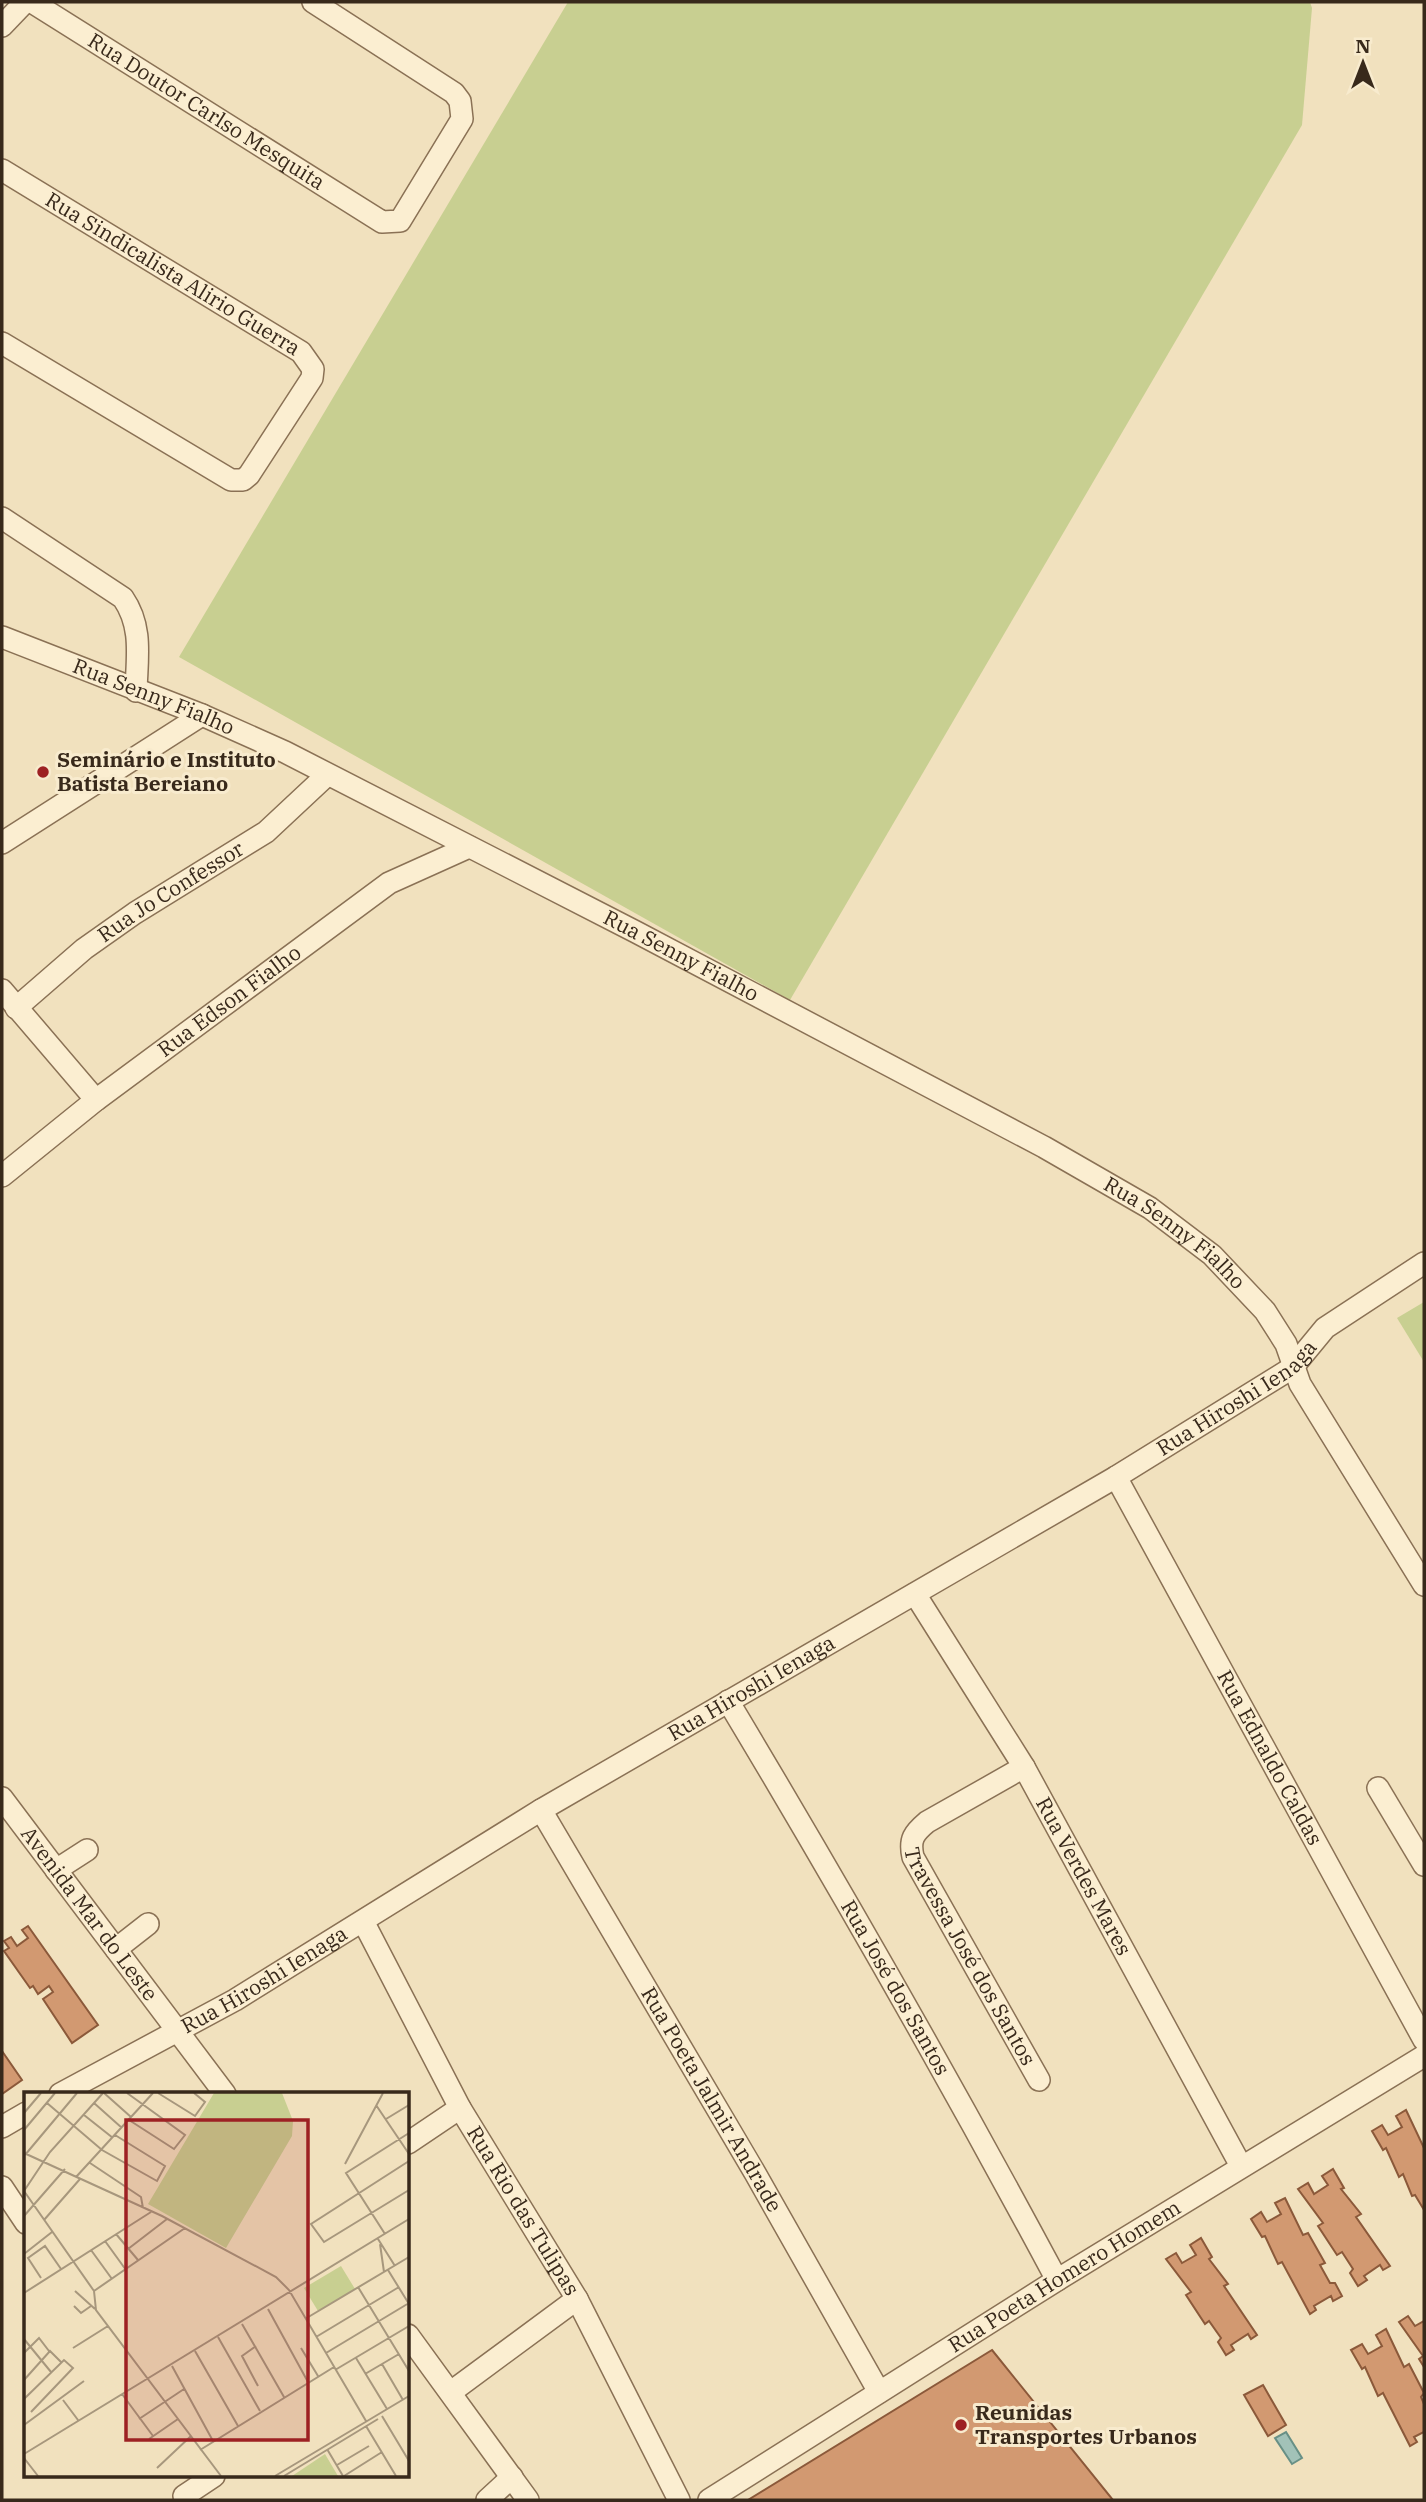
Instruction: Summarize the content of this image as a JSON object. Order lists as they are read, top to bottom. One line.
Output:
{"streets":{"street":["Rua Doutor Carlso Mesquita","Rua Sindicalista Alirio Guerra","Rua Senny Fialho","Rua Jo Confessor","Rua Edson Fialho","Rua Hiroshi Ienaga","Rua Ednaldo Caldas","Rua Verdes Mares","Avenida Mar do Leste","Travessa José dos Santos","Rua José dos Santos","Rua Poeta Jalmir Andrade","Rua Rio das Tulipas","Rua Poeta Homero Homem"]},"crossings":[["Rua Senny Fialho","Rua Jo Confessor"],["Rua Senny Fialho","Rua Edson Fialho"],["Rua Senny Fialho","Rua Hiroshi Ienaga"],["Rua Hiroshi Ienaga","Rua Ednaldo Caldas"],["Rua Hiroshi Ienaga","Rua Verdes Mares"],["Rua Hiroshi Ienaga","Avenida Mar do Leste"],["Rua Hiroshi Ienaga","Rua José dos Santos"],["Rua Hiroshi Ienaga","Rua Poeta Jalmir Andrade"],["Rua Hiroshi Ienaga","Rua Rio das Tulipas"],["Rua Verdes Mares","Travessa José dos Santos"],["Rua Verdes Mares","Rua Poeta Homero Homem"],["Rua José dos Santos","Rua Poeta Homero Homem"],["Rua Poeta Jalmir Andrade","Rua Poeta Homero Homem"]],"places":["Seminário e Instituto Batista Bereiano","Reunidas Transportes Urbanos"],"north":"top"}
